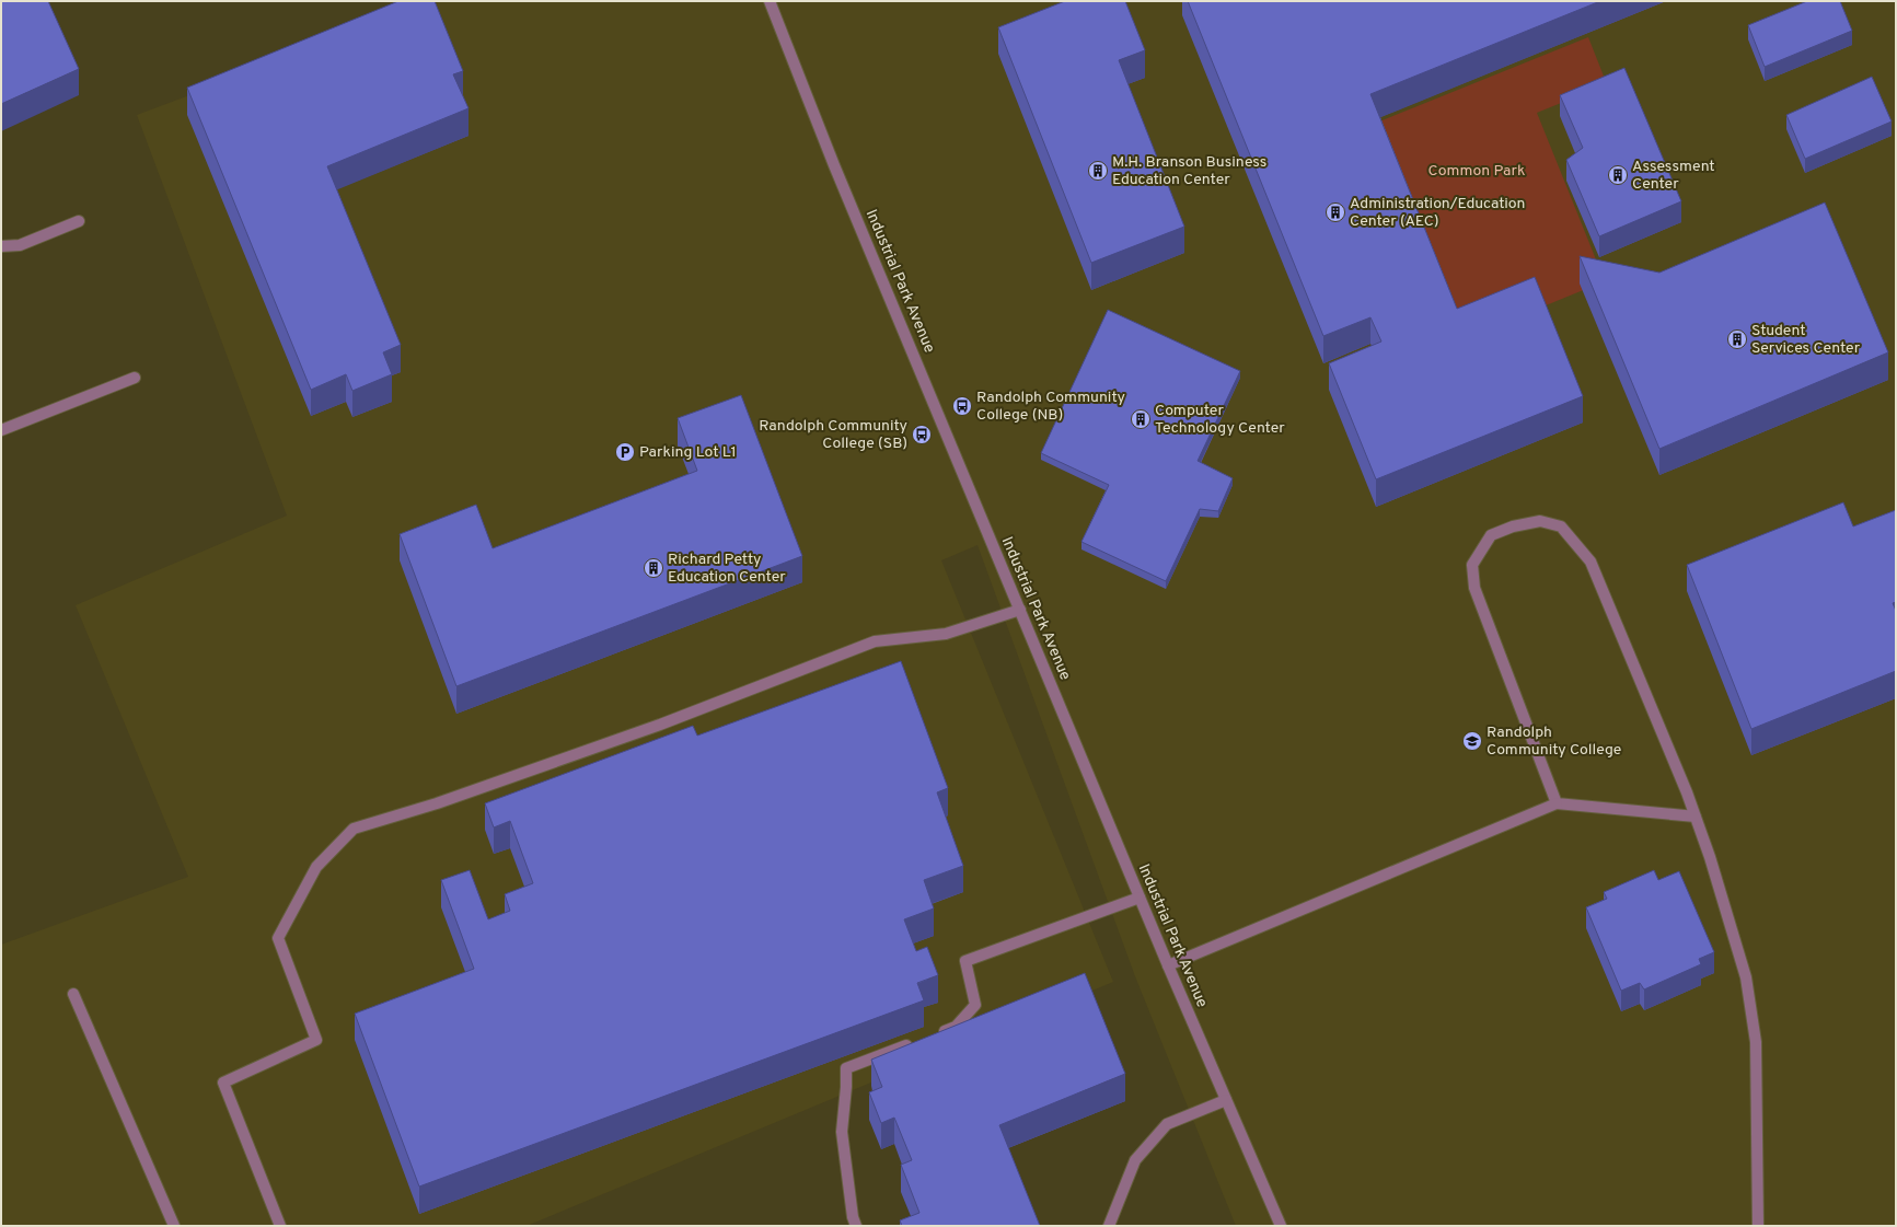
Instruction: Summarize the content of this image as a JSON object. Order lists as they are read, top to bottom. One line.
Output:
{"streets":{"street":["Industrial Park Avenue"]},"parks":["Common Park"],"places":{"building":["M.H. Branson Business Education Center","Assessment Center","Administration/Education Center (AEC)","Student Services Center","Computer Technology Center","Richard Petty Education Center"],"bus stop":["Randolph Community College (NB)","Randolph Community College (SB)"],"parking":["Parking Lot L1"],"school or university":["Randolph Community College"]}}
